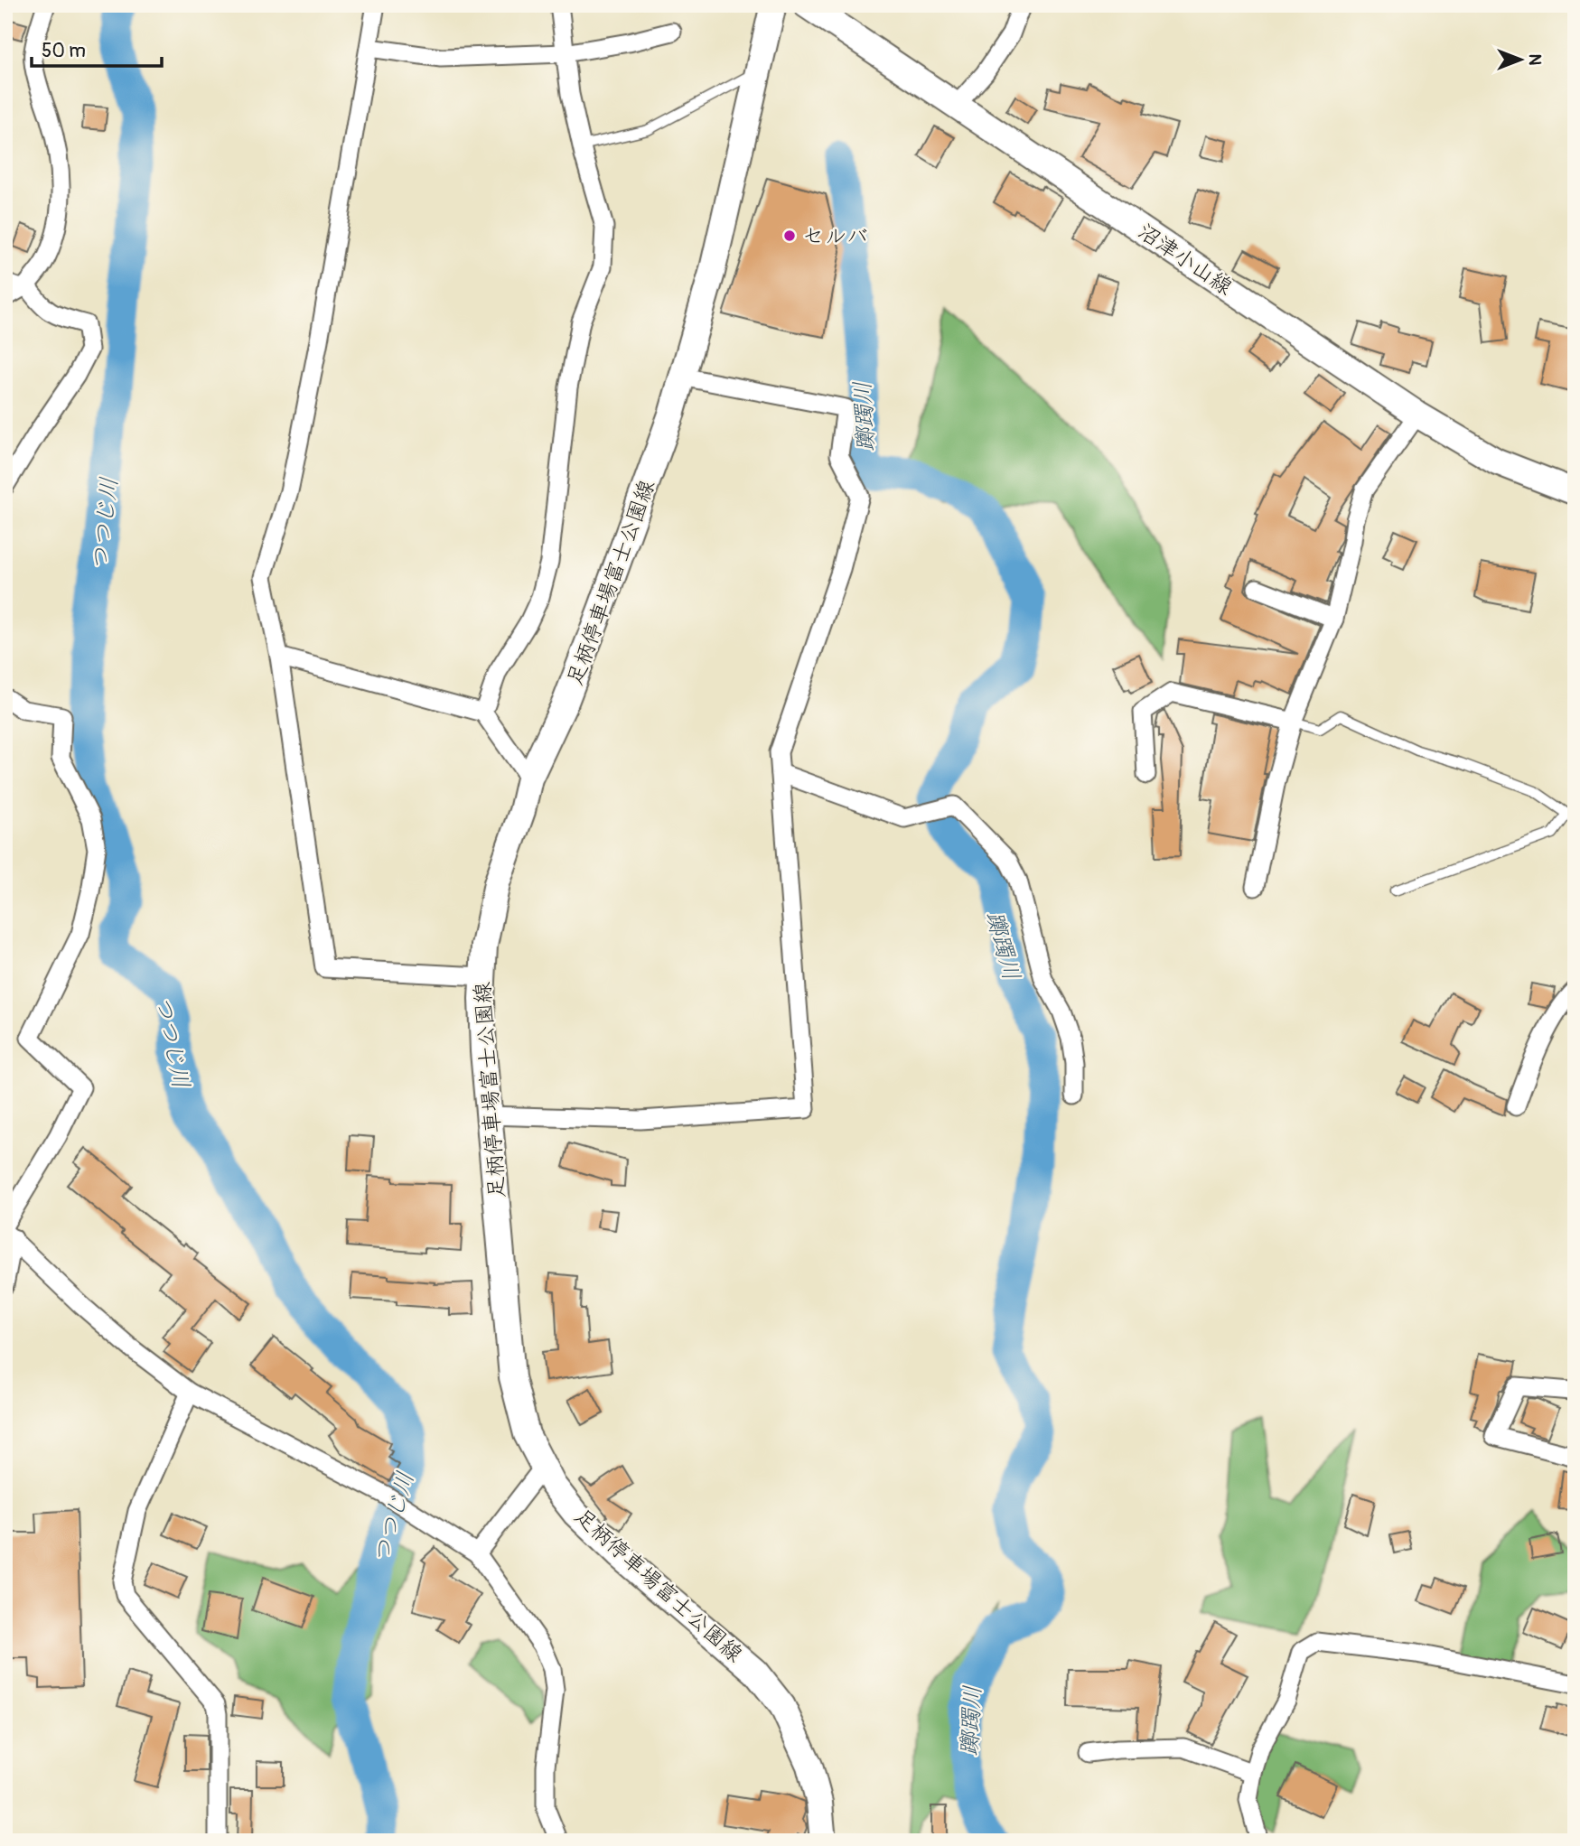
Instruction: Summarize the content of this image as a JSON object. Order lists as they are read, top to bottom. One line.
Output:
{"streets":{"main road":["沼津小山線","足柄停車場富士公園線"]},"water":["躑躅川","つつじ川"],"places":["セルバ"],"scale_bar":"50 m","north":"right"}
